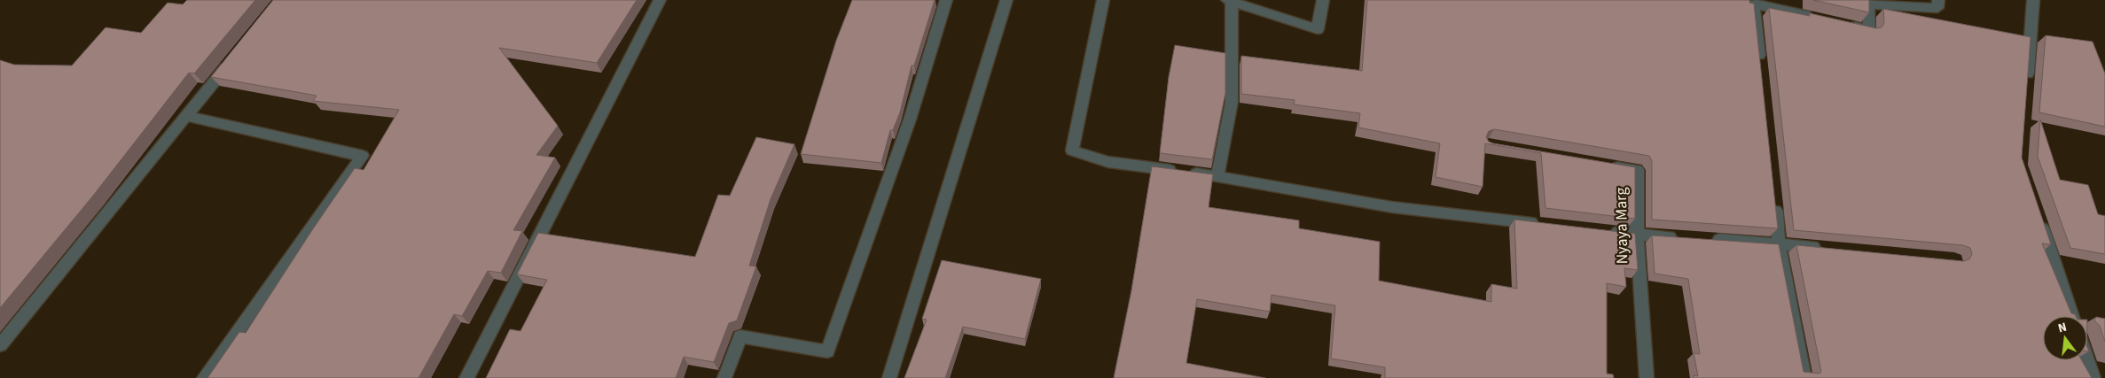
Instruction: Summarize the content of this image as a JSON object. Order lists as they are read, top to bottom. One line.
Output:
{"streets":{"street":["Nyaya Marg"]},"north":"top"}
